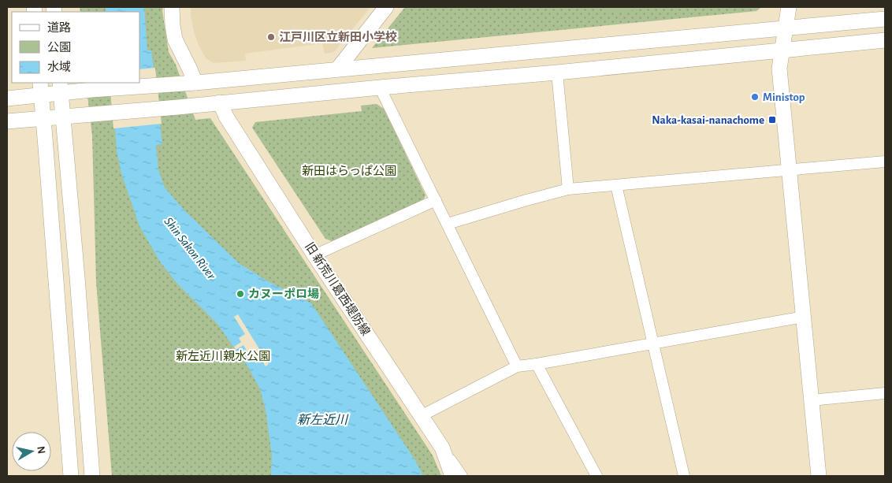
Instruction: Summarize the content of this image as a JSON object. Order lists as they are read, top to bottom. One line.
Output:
{"streets":{"street":["旧 新荒川葛西堤防線"]},"water":["Shin Sakon River","新左近川"],"parks":["新田はらっぱ公園","新左近川親水公園"],"places":{"other":["江戸川区立新田小学校","Ministop","カヌーポロ場"],"transit":["Naka-kasai-nanachome"]},"legend":["道路","公園","水域"],"north":"right"}
